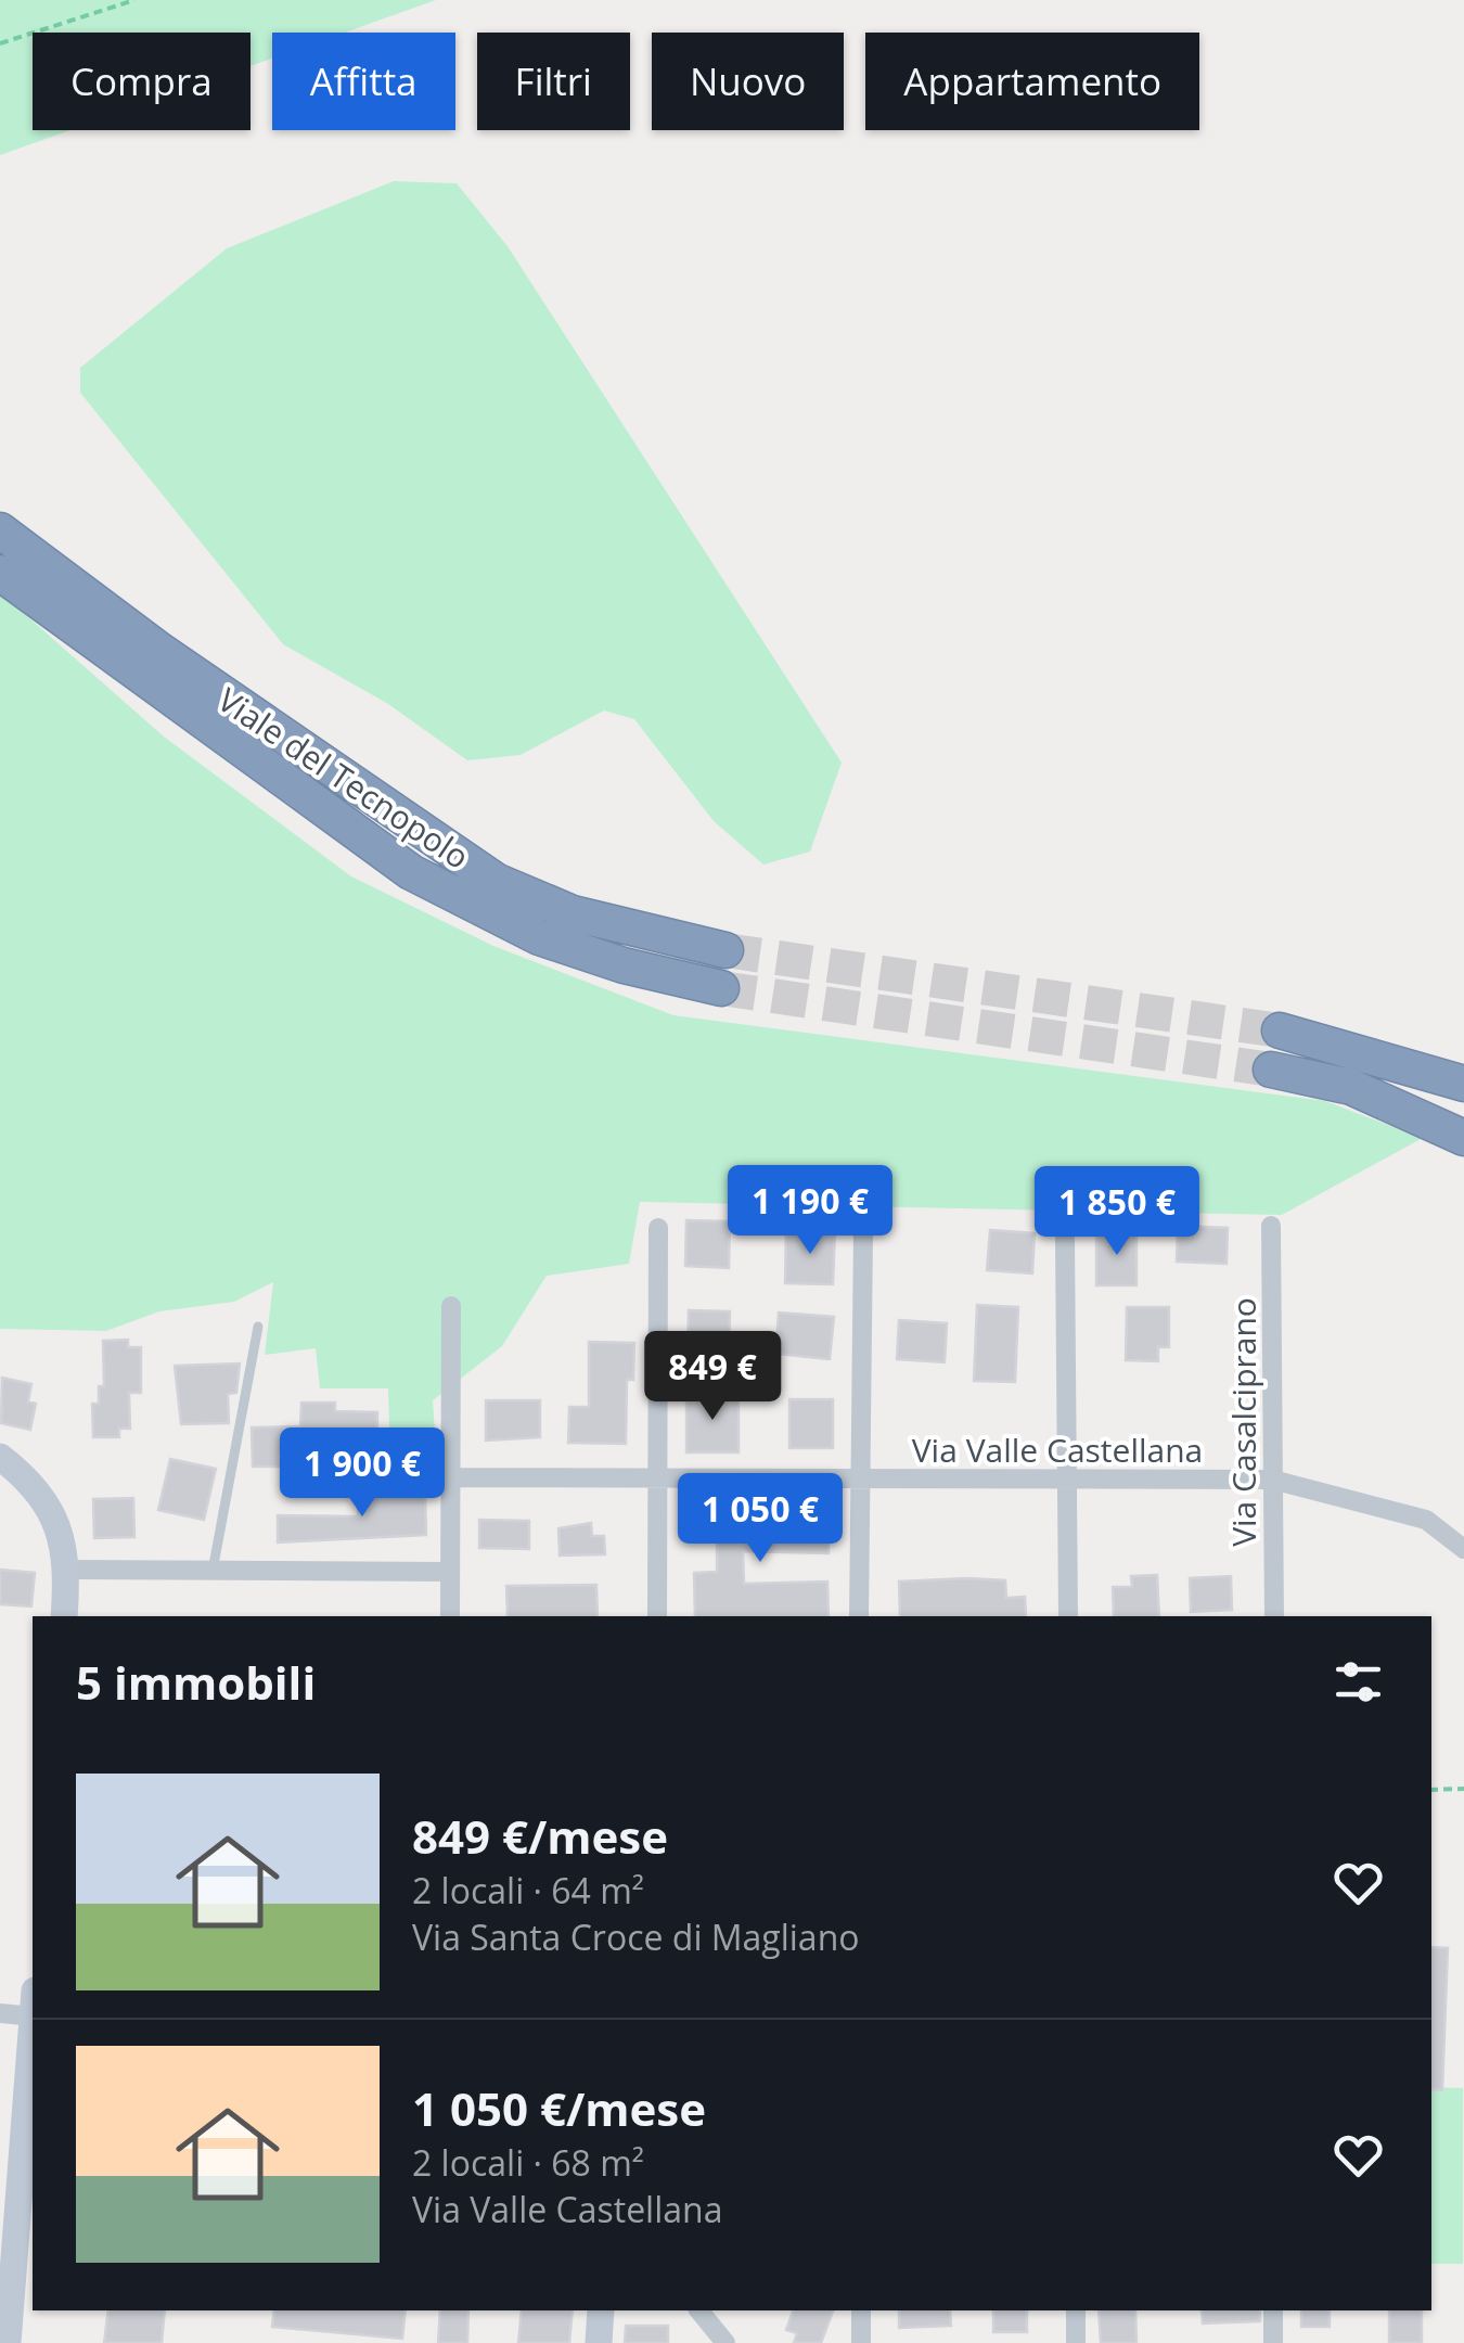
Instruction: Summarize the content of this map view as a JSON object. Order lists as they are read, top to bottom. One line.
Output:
{"streets":{"highway":["Viale del Tecnopolo"],"street":["Via Casalciprano","Via Valle Castellana"]},"crossings":[["Via Casalciprano","Via Valle Castellana"]],"page":{"chip":["Compra","Affitta","Filtri","Nuovo","Appartamento"],"price":["1 190 €","1 850 €","849 €","1 900 €","1 050 €"],"heading":"5 immobili","list":[{"name":"849 €/mese","note":"2 locali · 64 m² · Via Santa Croce di Magliano"},{"name":"1 050 €/mese","note":"2 locali · 68 m² · Via Valle Castellana"}]}}
